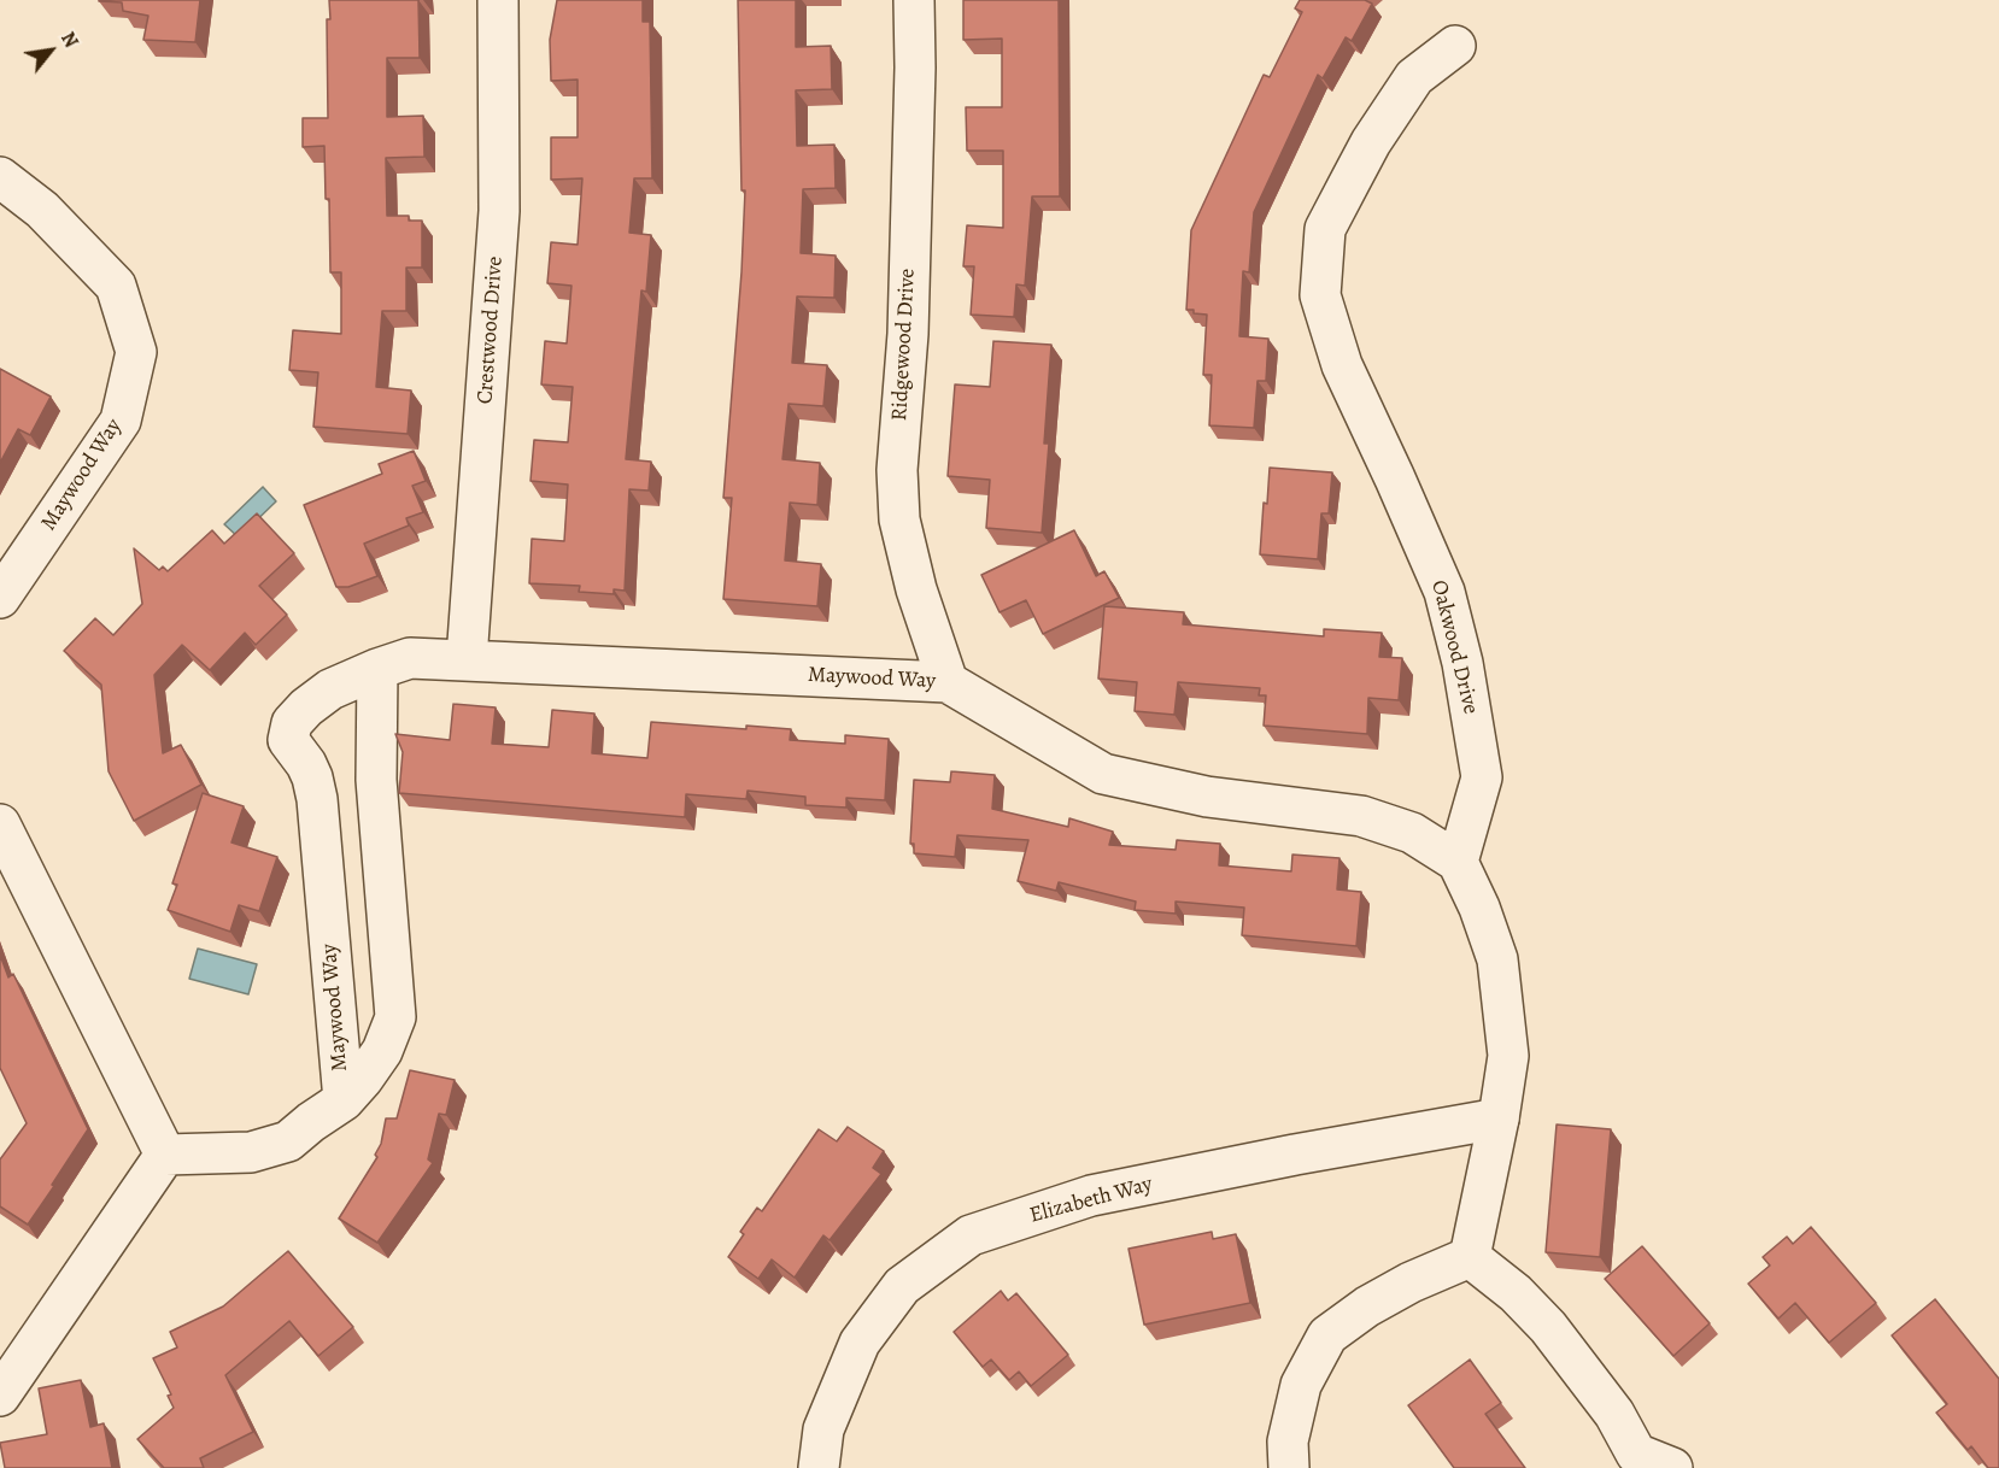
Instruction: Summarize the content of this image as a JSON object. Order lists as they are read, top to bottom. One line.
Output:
{"streets":{"street":["Crestwood Drive","Ridgewood Drive","Maywood Way","Oakwood Drive","Elizabeth Way"]},"crossings":[["Crestwood Drive","Maywood Way"],["Ridgewood Drive","Maywood Way"],["Maywood Way","Oakwood Drive"]],"north":"top right"}
